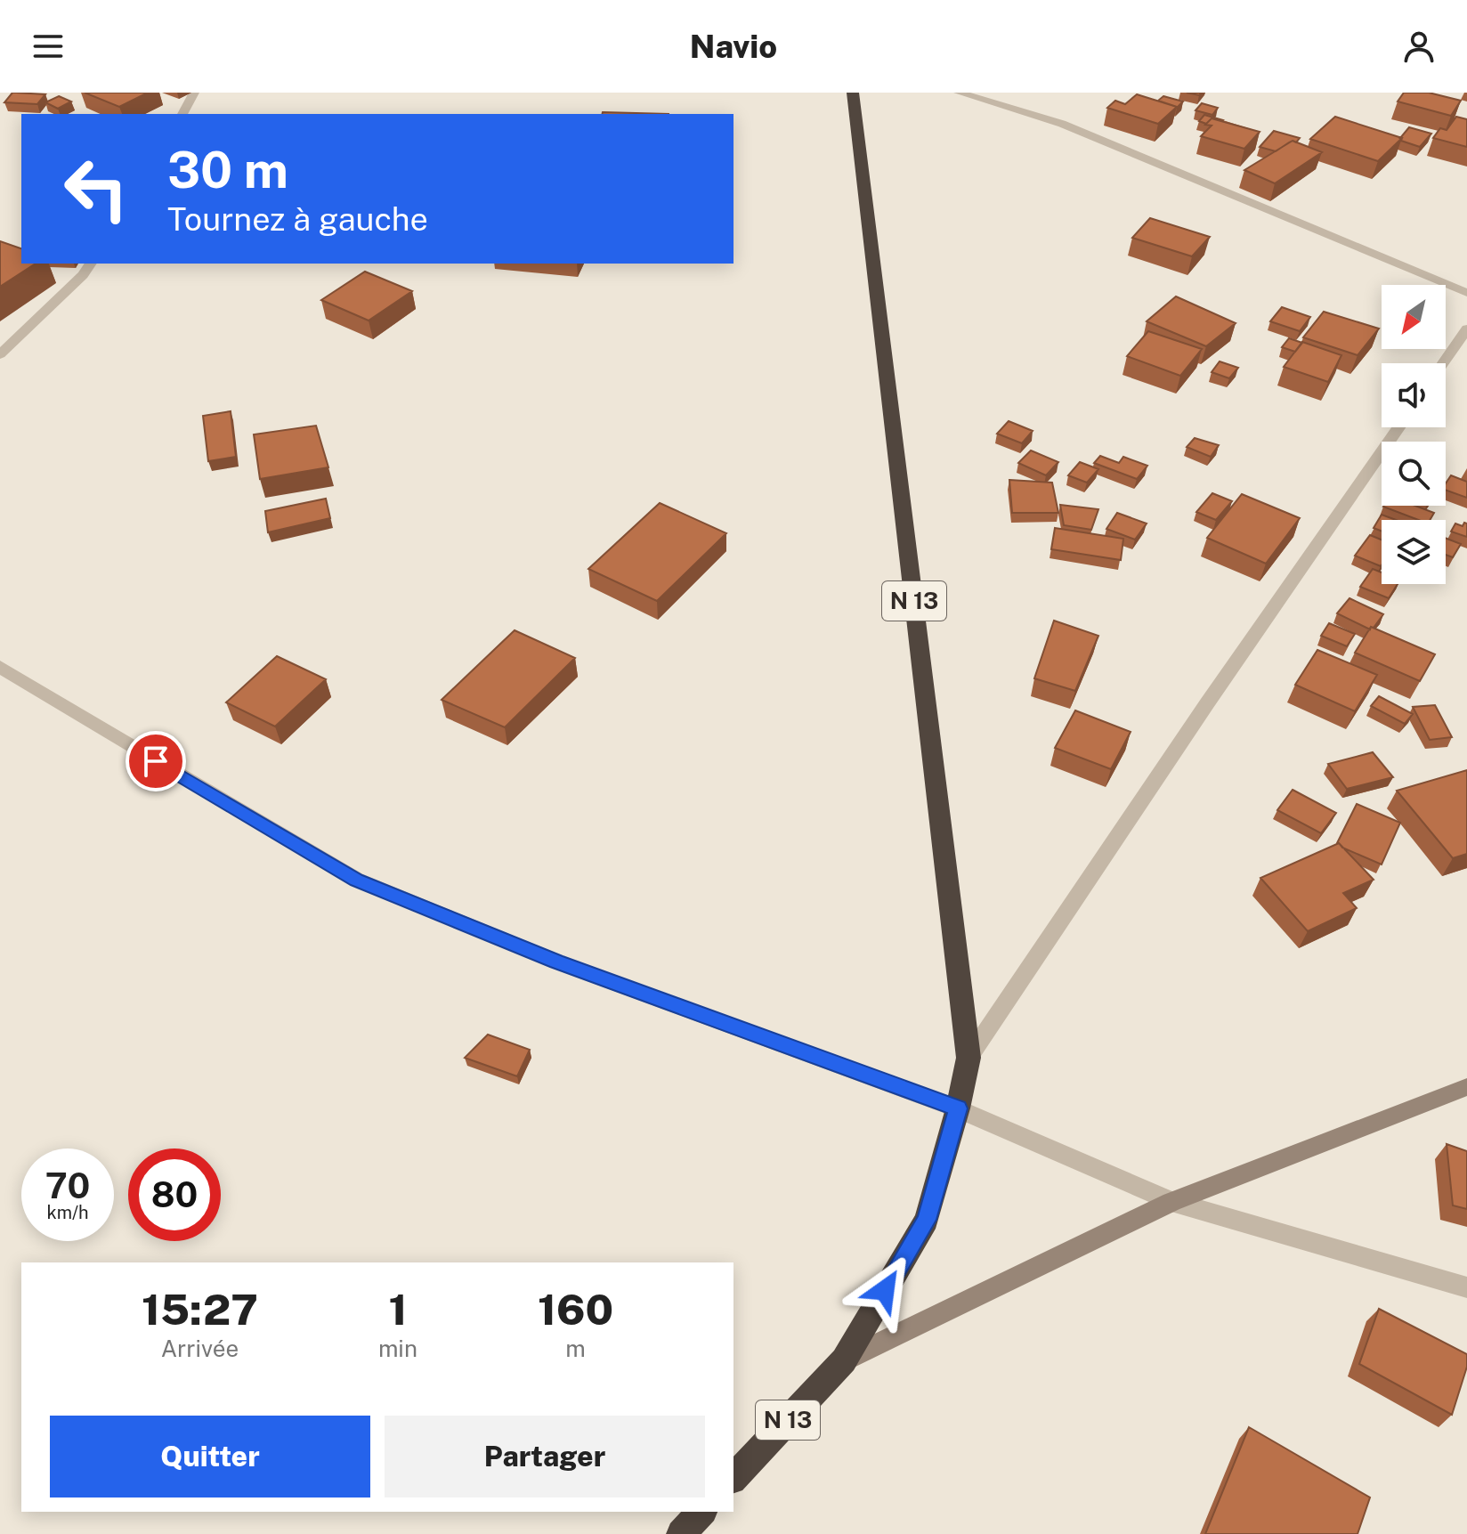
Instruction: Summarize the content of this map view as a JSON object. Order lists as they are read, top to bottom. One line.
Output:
{"streets":{"highway":["N 13"]},"north":"bottom left","page":{"header":"Navio","turn":["30 m","Tournez à gauche"],"speed":"70 km/h","limit":"80","eta":["15:27","Arrivée","1","min","160","m"],"buttons":["Quitter","Partager"]}}
